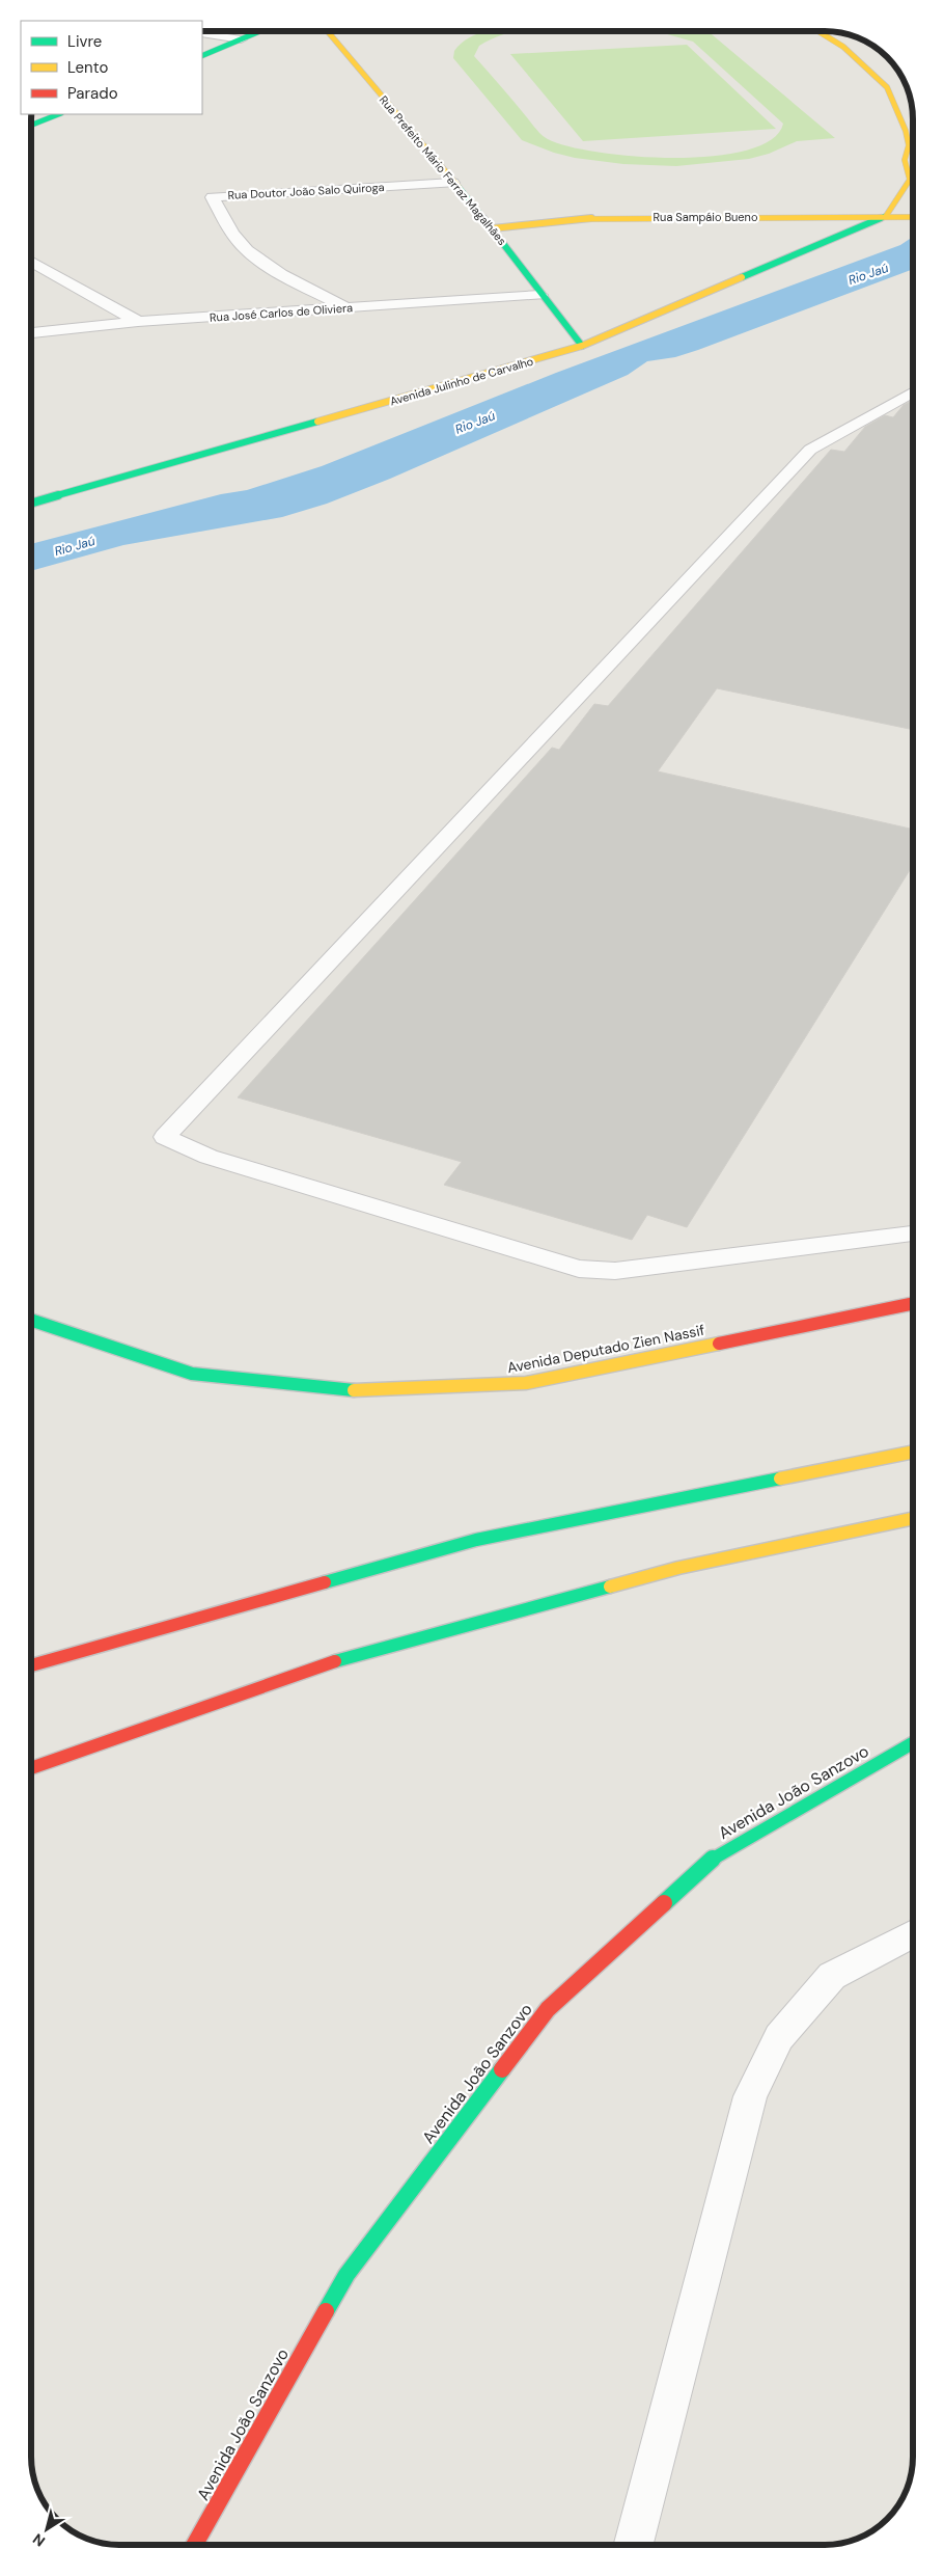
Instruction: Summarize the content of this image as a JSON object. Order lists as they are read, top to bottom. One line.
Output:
{"streets":{"main road":["Rua Prefeito Mário Ferraz Magalhães","Rua Sampáio Bueno","Avenida Julinho de Carvalho","Avenida Deputado Zien Nassif","Avenida João Sanzovo"],"street":["Rua Doutor João Salo Quiroga","Rua José Carlos de Oliviera"]},"crossings":[["Rua Prefeito Mário Ferraz Magalhães","Rua Doutor João Salo Quiroga"],["Rua Prefeito Mário Ferraz Magalhães","Rua Sampáio Bueno"],["Rua Prefeito Mário Ferraz Magalhães","Rua José Carlos de Oliviera"],["Rua Prefeito Mário Ferraz Magalhães","Avenida Julinho de Carvalho"],["Rua Doutor João Salo Quiroga","Rua José Carlos de Oliviera"],["Rua Sampáio Bueno","Avenida Julinho de Carvalho"]],"water":["Rio Jaú"],"legend":["Livre","Lento","Parado"],"north":"bottom left"}
